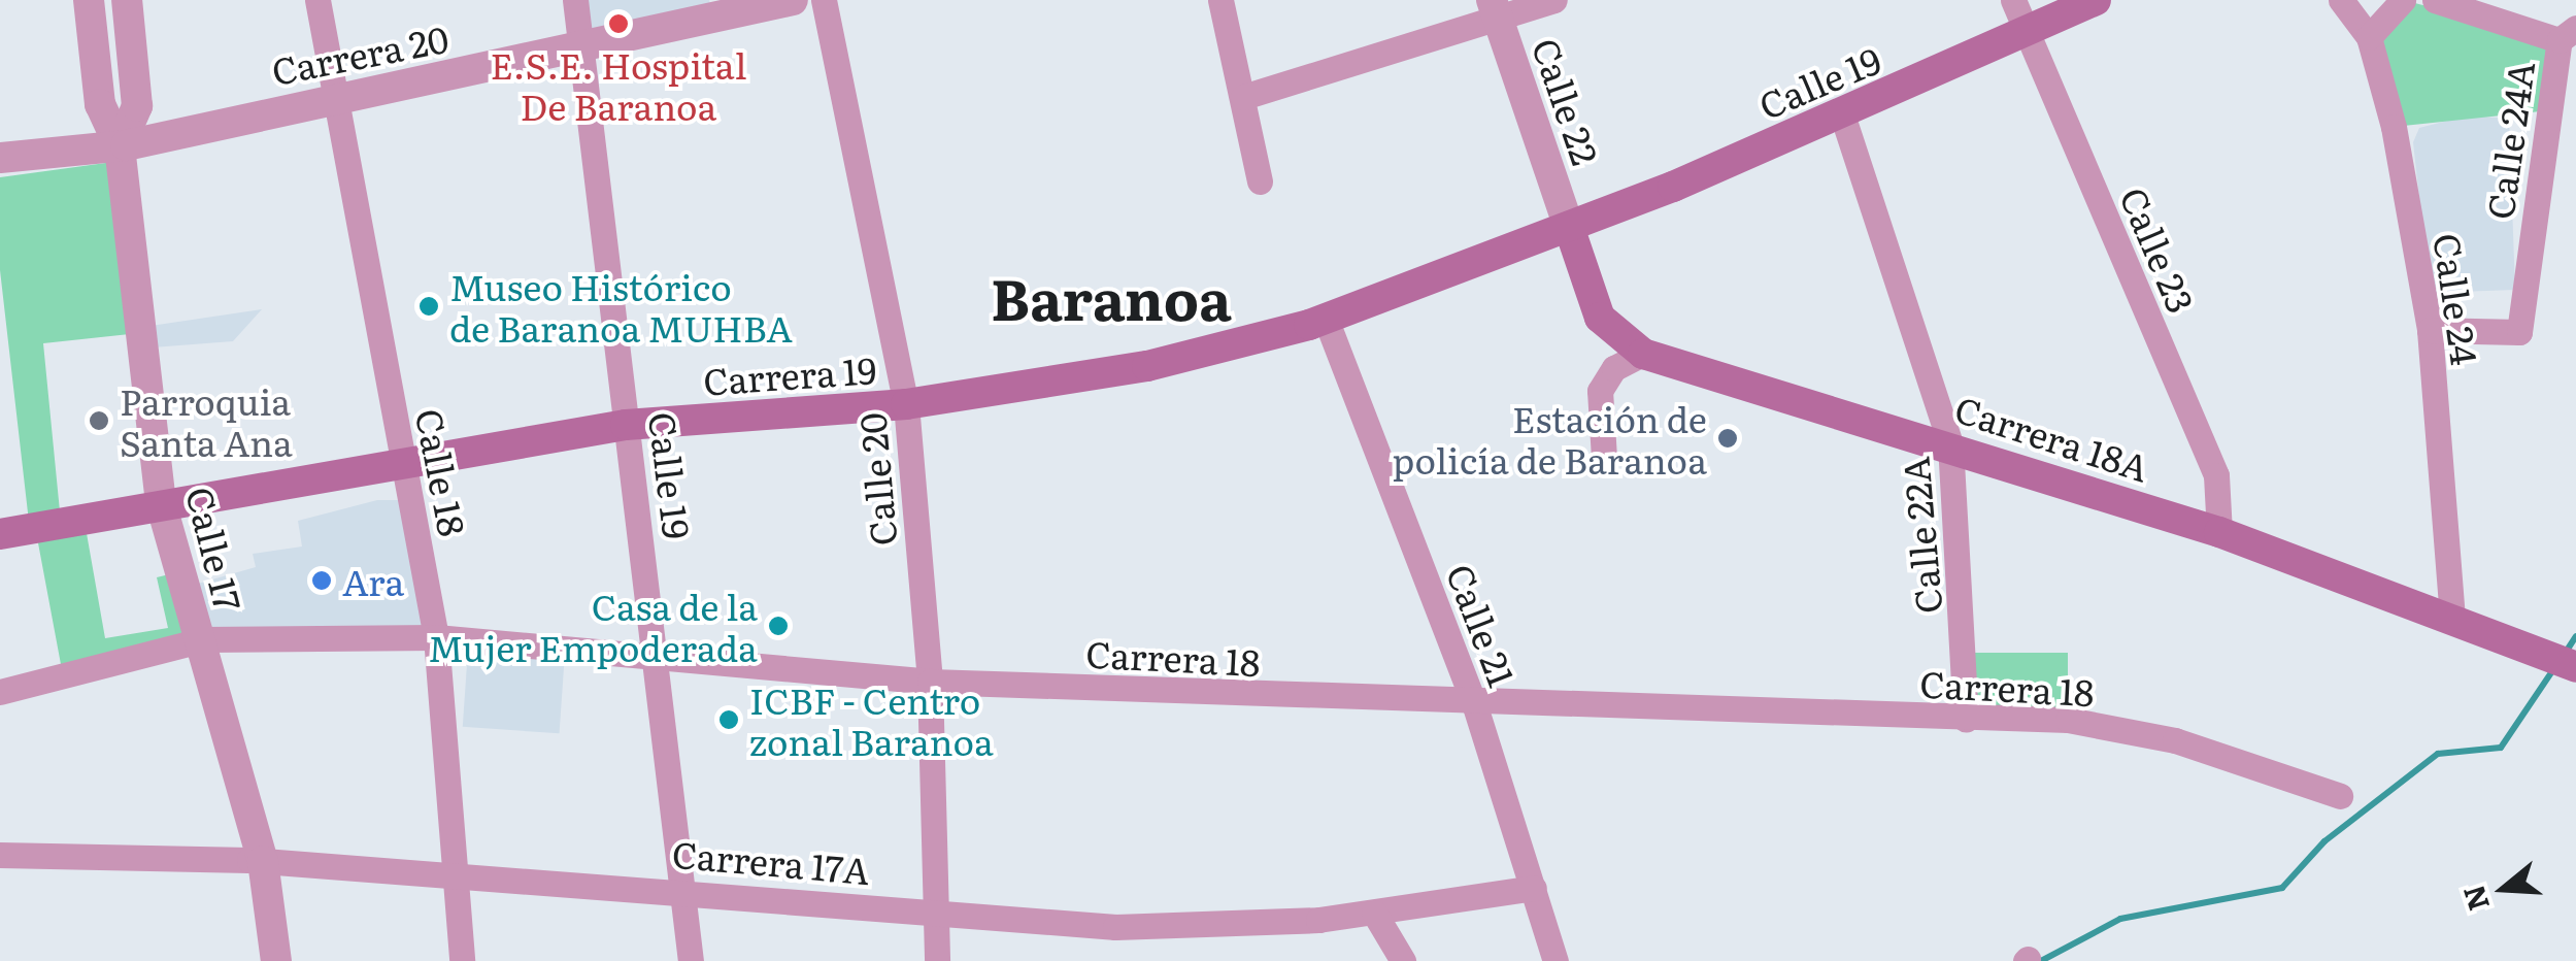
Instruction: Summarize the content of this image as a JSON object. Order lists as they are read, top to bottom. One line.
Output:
{"streets":{"main road":["Calle 19","Carrera 19","Carrera 18A"],"street":["Carrera 20","Calle 22","Calle 24A","Calle 23","Calle 24","Calle 18","Calle 20","Calle 22A","Calle 17","Calle 21","Carrera 18","Carrera 17A"]},"crossings":[["Carrera 20","Calle 19"],["Carrera 20","Calle 18"],["Carrera 20","Calle 17"],["Calle 19","Calle 22"],["Calle 19","Calle 23"],["Calle 19","Carrera 19"],["Calle 19","Carrera 18A"],["Calle 19","Calle 22A"],["Calle 19","Carrera 18"],["Calle 19","Carrera 17A"],["Calle 22","Carrera 19"],["Calle 22","Carrera 18A"],["Calle 24A","Calle 24"],["Calle 23","Carrera 18A"],["Calle 24","Carrera 18A"],["Carrera 19","Carrera 18A"],["Carrera 19","Calle 18"],["Carrera 19","Calle 20"],["Carrera 19","Calle 17"],["Carrera 19","Calle 21"],["Carrera 18A","Calle 22A"],["Calle 18","Carrera 18"],["Calle 18","Carrera 17A"],["Calle 20","Carrera 18"],["Calle 20","Carrera 17A"],["Calle 22A","Carrera 18"],["Calle 17","Carrera 18"],["Calle 17","Carrera 17A"],["Calle 21","Carrera 18"],["Calle 21","Carrera 17A"]],"districts":["Baranoa"],"places":["E.S.E. Hospital De Baranoa","Museo Histórico de Baranoa MUHBA","Parroquia Santa Ana","Estación de policía de Baranoa","Ara","Casa de la Mujer Empoderada","ICBF - Centro zonal Baranoa"],"north":"left"}
